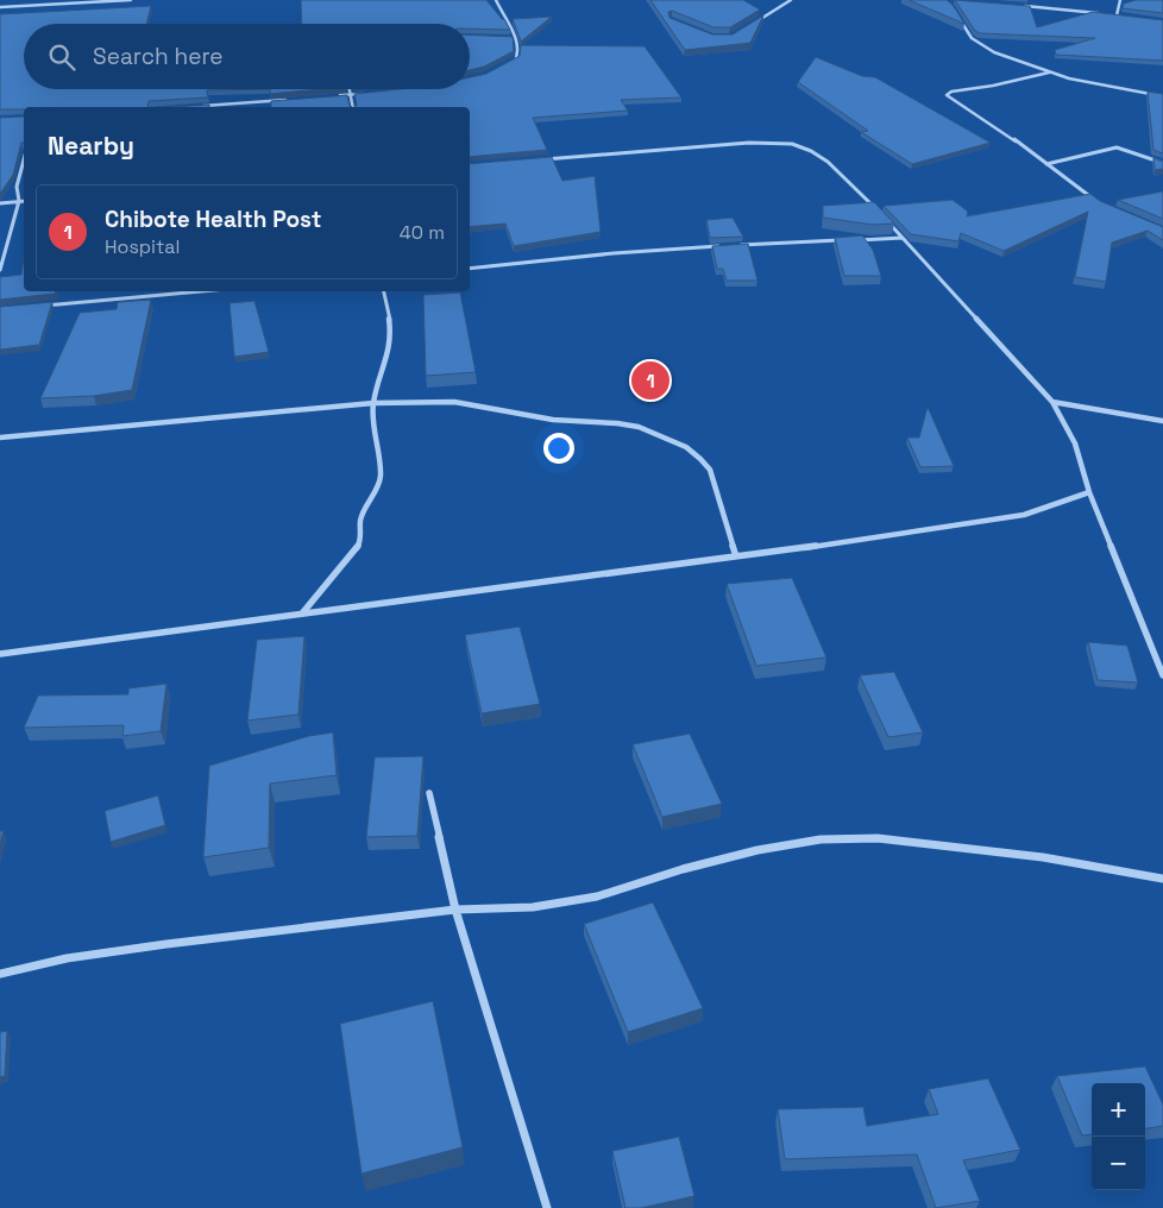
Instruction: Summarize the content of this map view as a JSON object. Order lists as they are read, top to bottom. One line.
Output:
{"page":{"search":"Search here","heading":"Nearby","list":[{"mark":"1","name":"Chibote Health Post","note":"Hospital","value":"40 m"}],"pins":"1","map_buttons":["+","−"]}}
